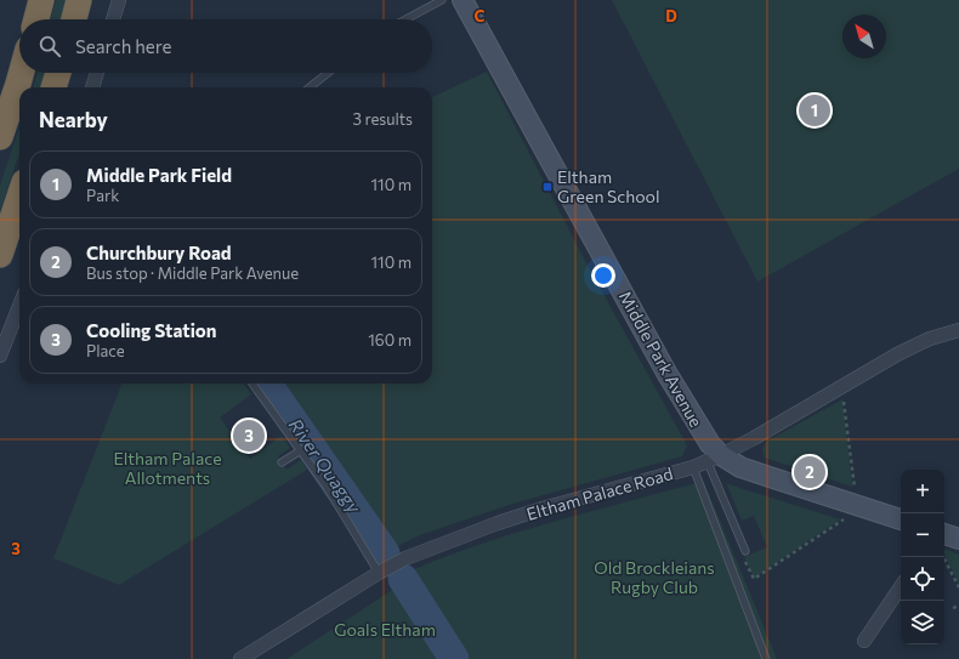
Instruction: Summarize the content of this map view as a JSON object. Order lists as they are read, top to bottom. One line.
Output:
{"streets":{"street":["Middle Park Avenue","Eltham Palace Road"]},"crossings":[["Middle Park Avenue","Eltham Palace Road"]],"water":["River Quaggy"],"parks":["Eltham Palace Allotments","Old Brockleians Rugby Club","Goals Eltham"],"places":{"transit":["Eltham Green School"]},"north":"top left","page":{"search":"Search here","heading":["Nearby","3 results"],"pins":["1","3","2"],"list":[{"mark":"1","name":"Middle Park Field","note":"Park","value":"110 m"},{"mark":"2","name":"Churchbury Road","note":"Bus stop · Middle Park Avenue","value":"110 m"},{"mark":"3","name":"Cooling Station","note":"Place","value":"160 m"}],"map_buttons":["+","−"]},"grid":{"columns":["C","D"],"rows":["3"]}}
